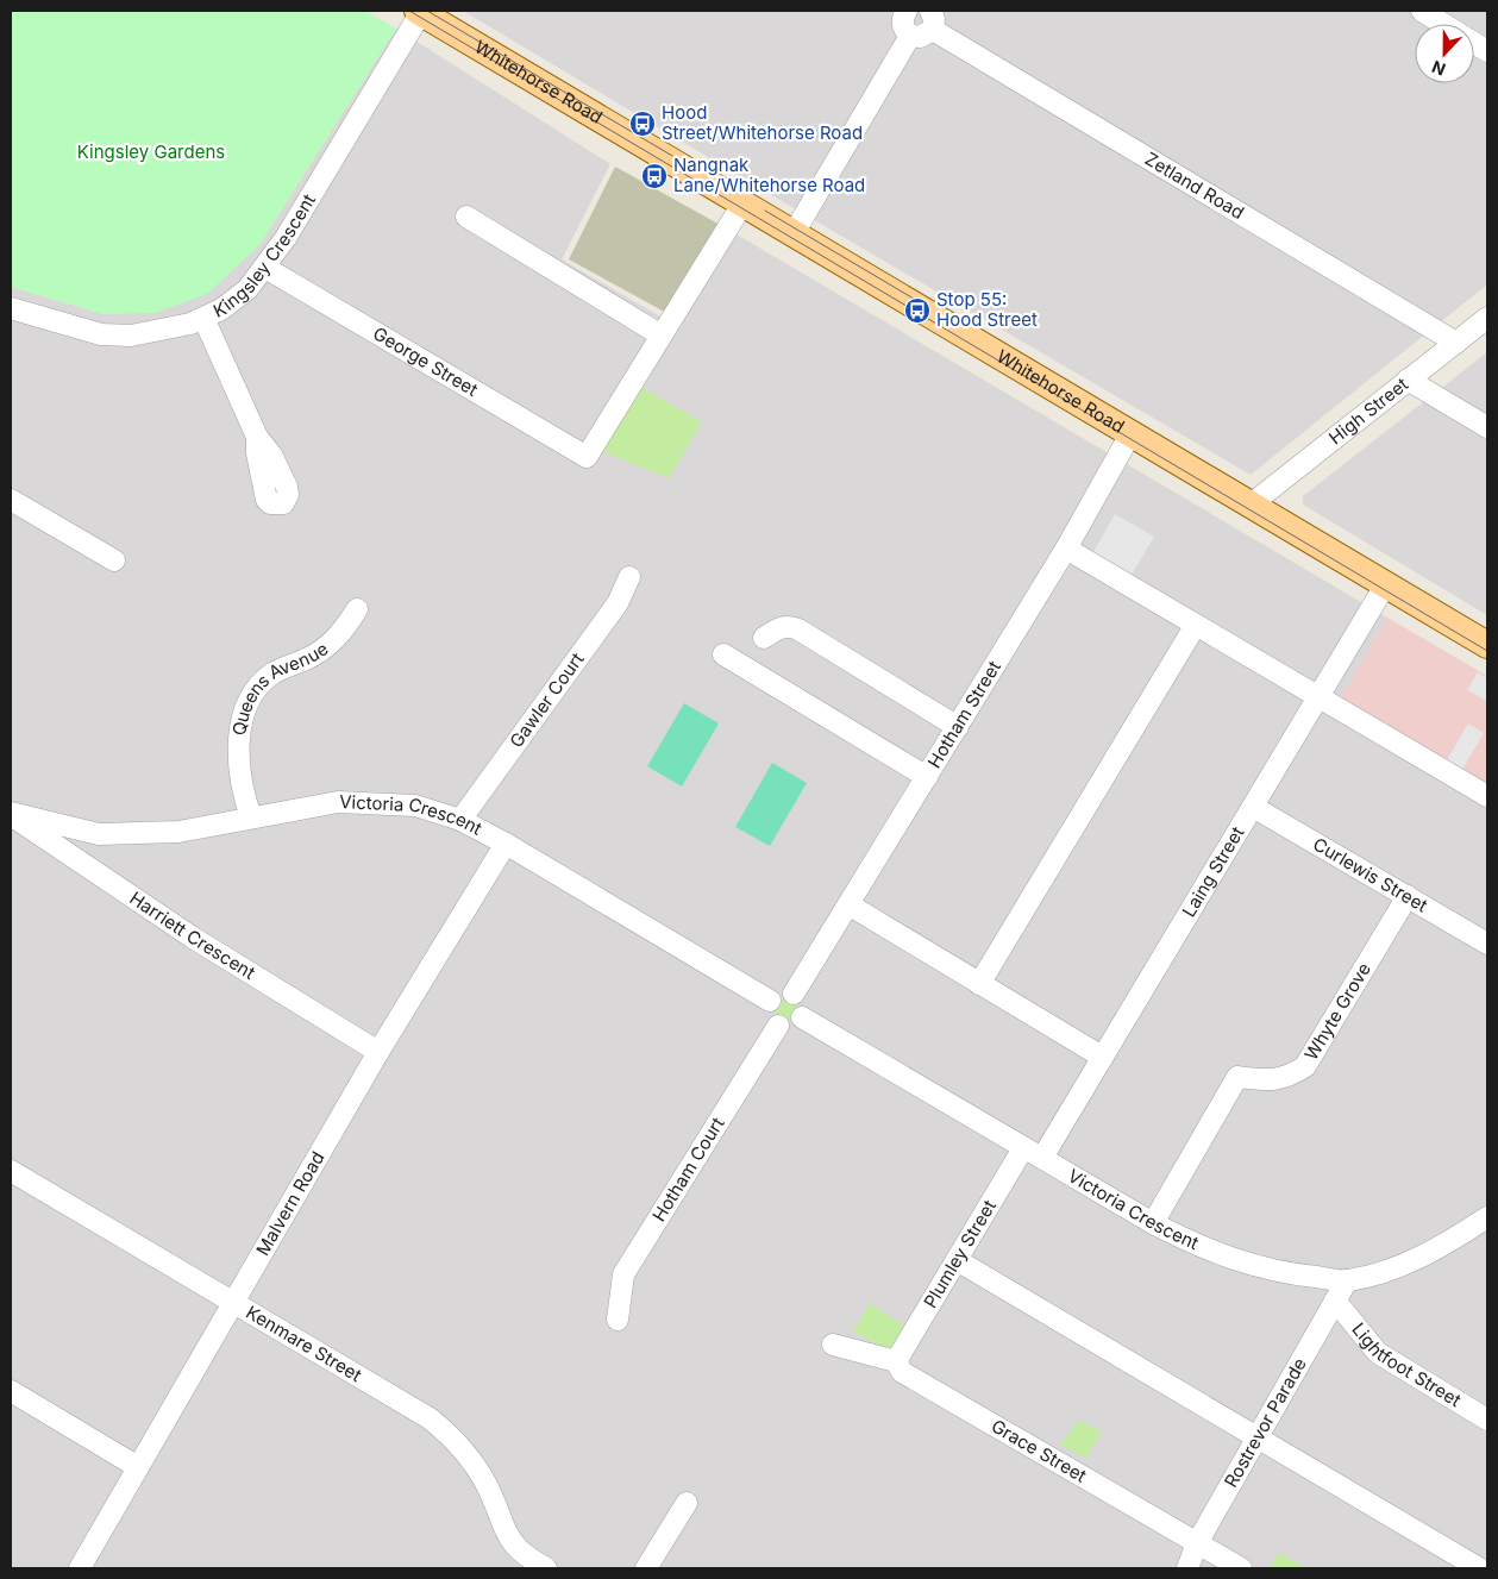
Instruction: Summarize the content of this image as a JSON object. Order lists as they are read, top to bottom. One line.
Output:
{"streets":{"main road":["Whitehorse Road"],"street":["Zetland Road","Kingsley Crescent","George Street","High Street","Queens Avenue","Gawler Court","Hotham Street","Victoria Crescent","Laing Street","Curlewis Street","Harriett Crescent","Whyte Grove","Hotham Court","Malvern Road","Plumley Street","Kenmare Street","Lightfoot Street","Rostrevor Parade","Grace Street"]},"crossings":[["Whitehorse Road","Kingsley Crescent"],["Whitehorse Road","High Street"],["Whitehorse Road","Hotham Street"],["Whitehorse Road","Laing Street"],["Zetland Road","High Street"],["Kingsley Crescent","George Street"],["Queens Avenue","Victoria Crescent"],["Gawler Court","Victoria Crescent"],["Hotham Street","Victoria Crescent"],["Hotham Street","Hotham Court"],["Victoria Crescent","Laing Street"],["Victoria Crescent","Harriett Crescent"],["Victoria Crescent","Whyte Grove"],["Victoria Crescent","Hotham Court"],["Victoria Crescent","Malvern Road"],["Victoria Crescent","Plumley Street"],["Victoria Crescent","Rostrevor Parade"],["Laing Street","Curlewis Street"],["Curlewis Street","Whyte Grove"],["Harriett Crescent","Malvern Road"],["Malvern Road","Kenmare Street"],["Plumley Street","Grace Street"],["Lightfoot Street","Rostrevor Parade"],["Rostrevor Parade","Grace Street"]],"parks":["Kingsley Gardens"],"places":{"bus stop":["Hood Street/Whitehorse Road","Nangnak Lane/Whitehorse Road","Stop 55: Hood Street"]},"north":"bottom"}
